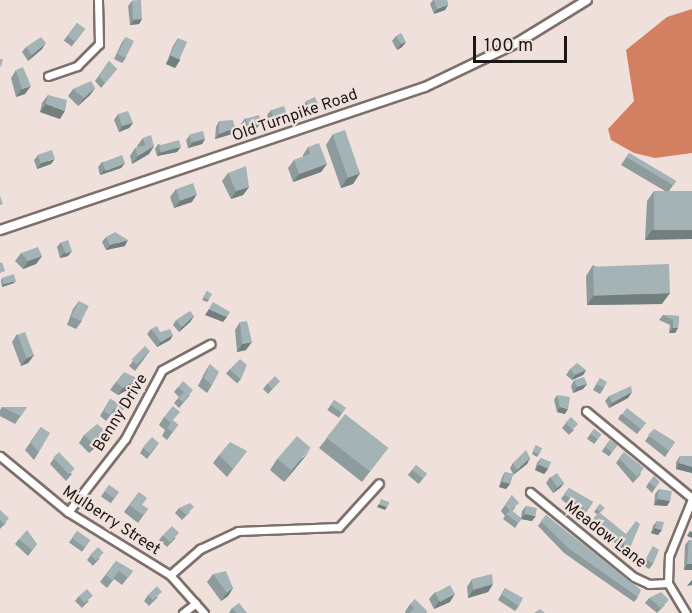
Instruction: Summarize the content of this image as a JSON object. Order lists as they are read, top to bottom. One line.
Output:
{"streets":{"main road":["Old Turnpike Road"],"street":["Benny Drive","Mulberry Street","Meadow Lane"]},"crossings":[["Benny Drive","Mulberry Street"]],"scale_bar":"100 m"}
